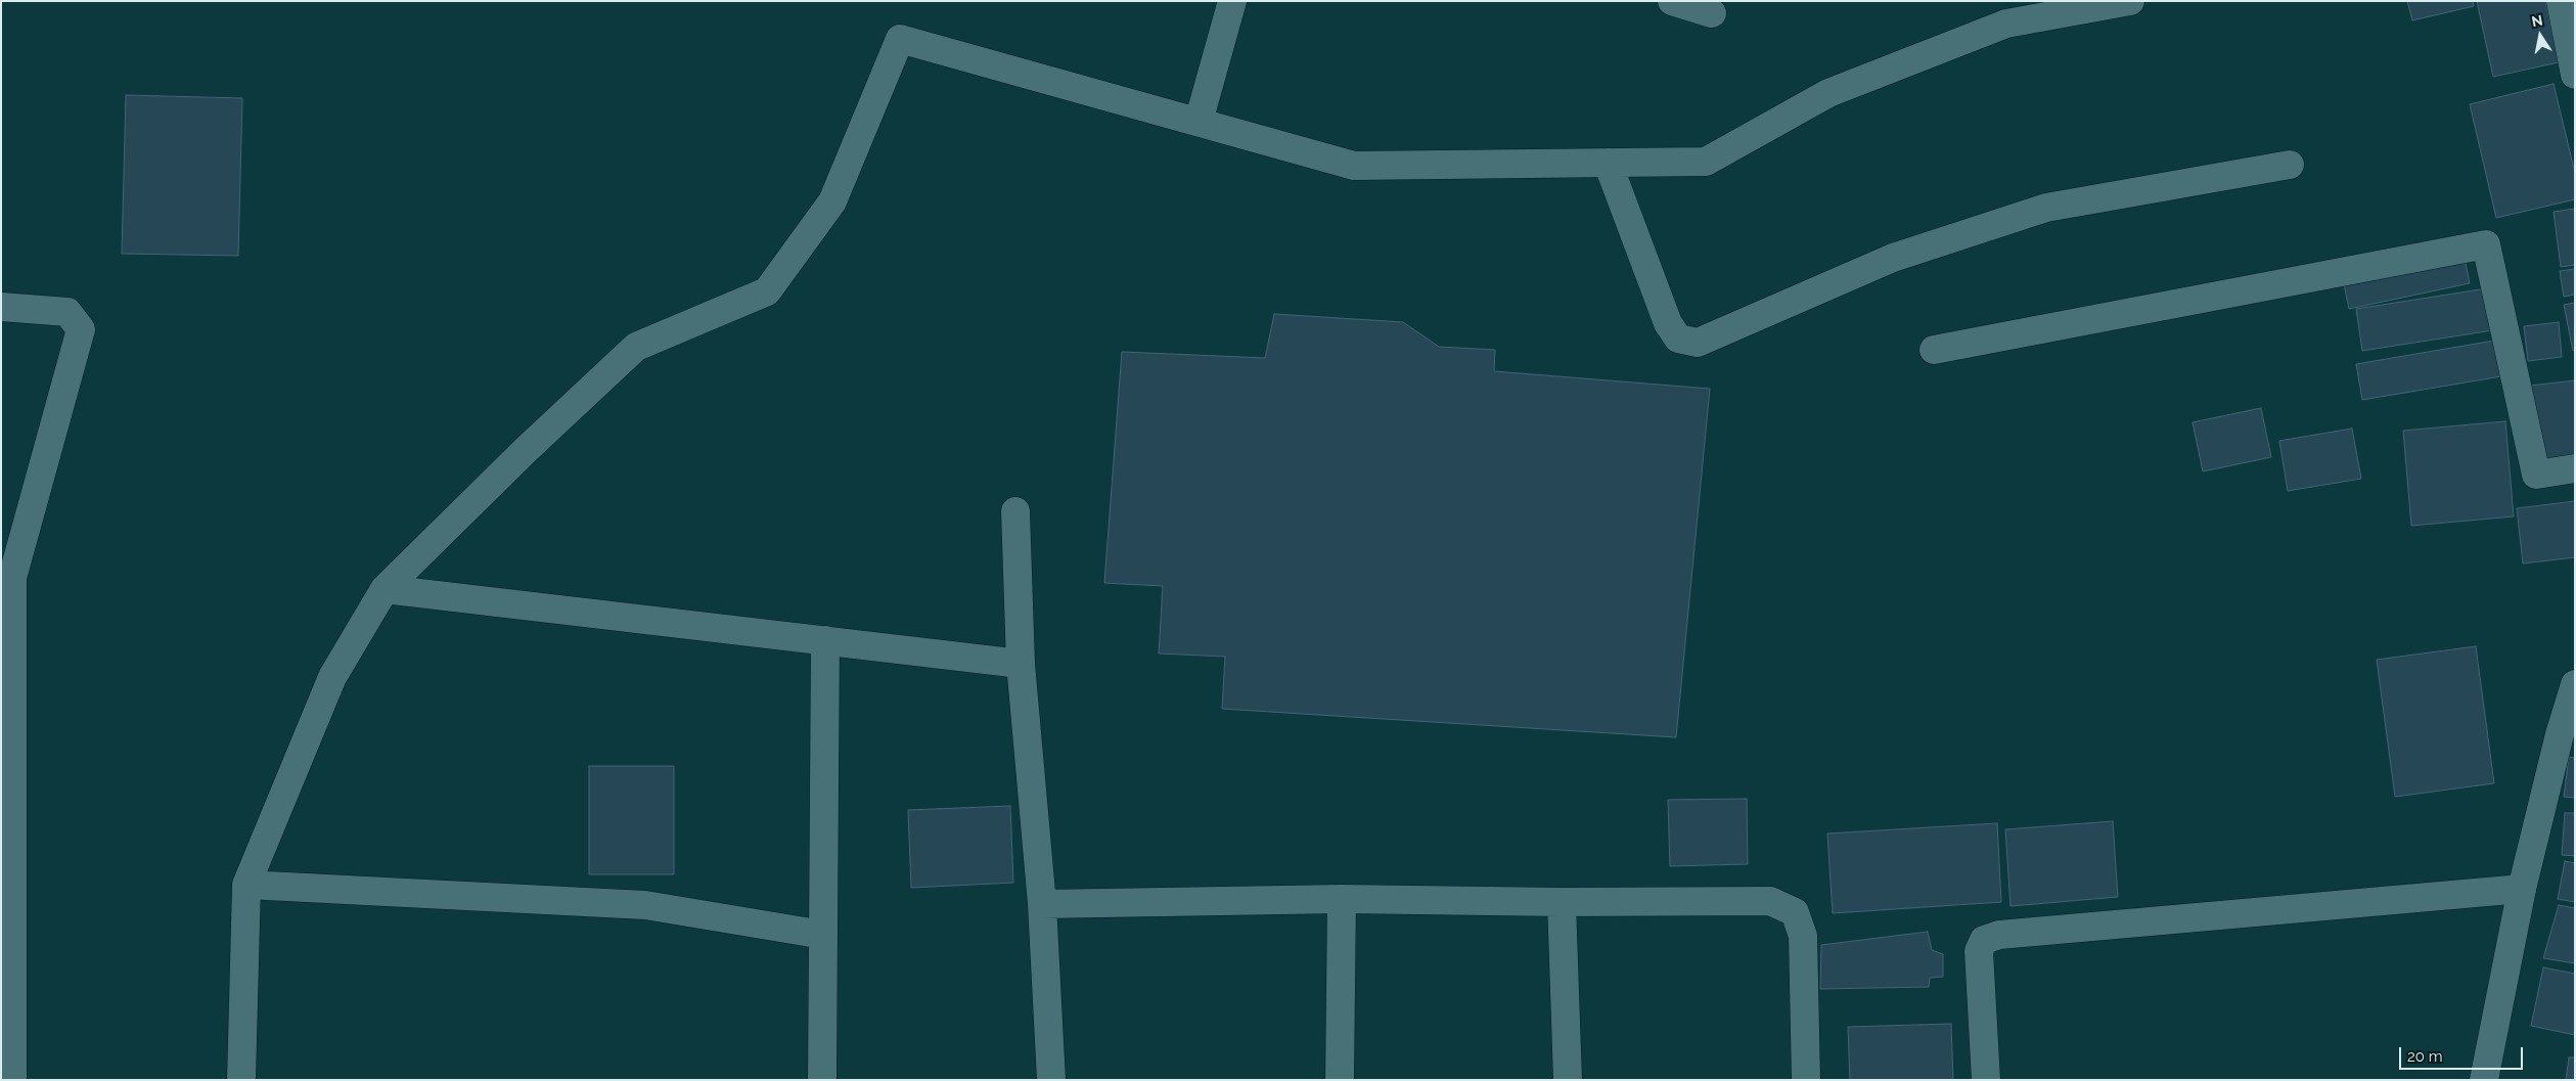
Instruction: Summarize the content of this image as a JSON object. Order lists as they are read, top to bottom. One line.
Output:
{"scale_bar":"20 m","north":"top"}
